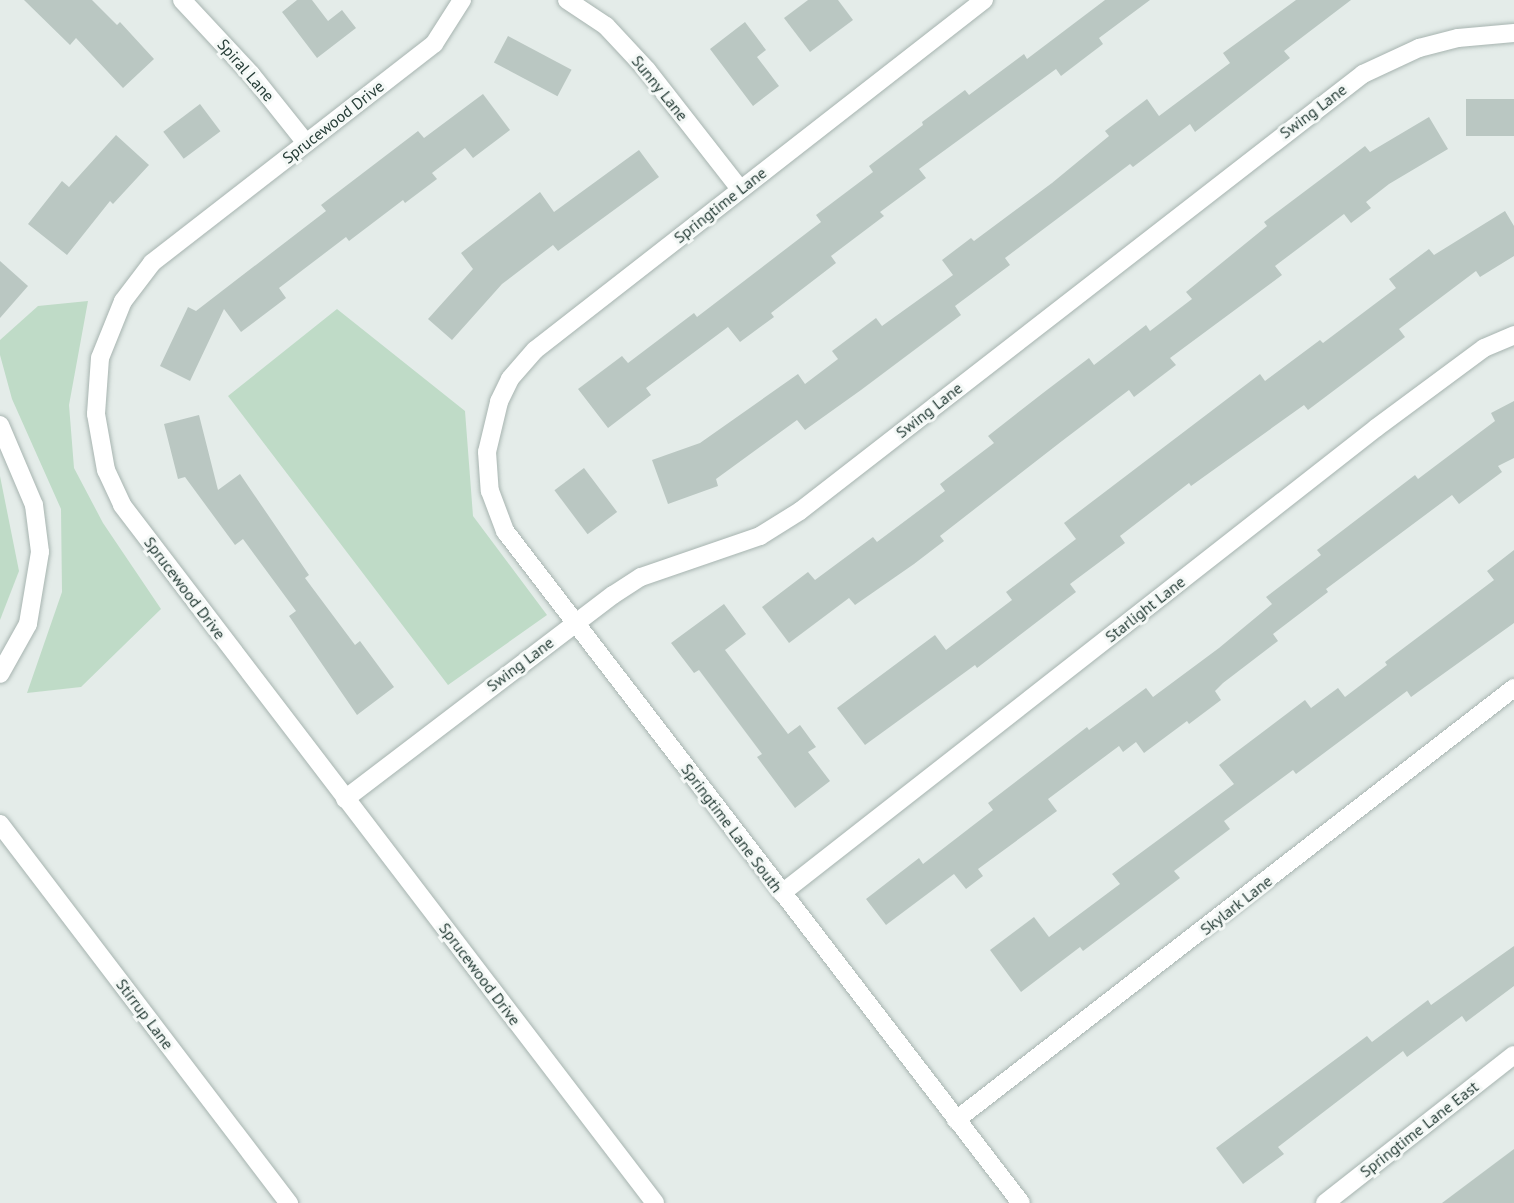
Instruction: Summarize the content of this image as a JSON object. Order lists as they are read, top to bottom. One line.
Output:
{"streets":{"street":["Spiral Lane","Sunny Lane","Swing Lane","Sprucewood Drive","Springtime Lane","Starlight Lane","Springtime Lane South","Skylark Lane","Stirrup Lane","Springtime Lane East"]},"crossings":[["Spiral Lane","Sprucewood Drive"],["Sunny Lane","Springtime Lane"],["Swing Lane","Sprucewood Drive"],["Swing Lane","Springtime Lane South"],["Springtime Lane","Springtime Lane South"],["Starlight Lane","Springtime Lane South"],["Springtime Lane South","Skylark Lane"]]}
